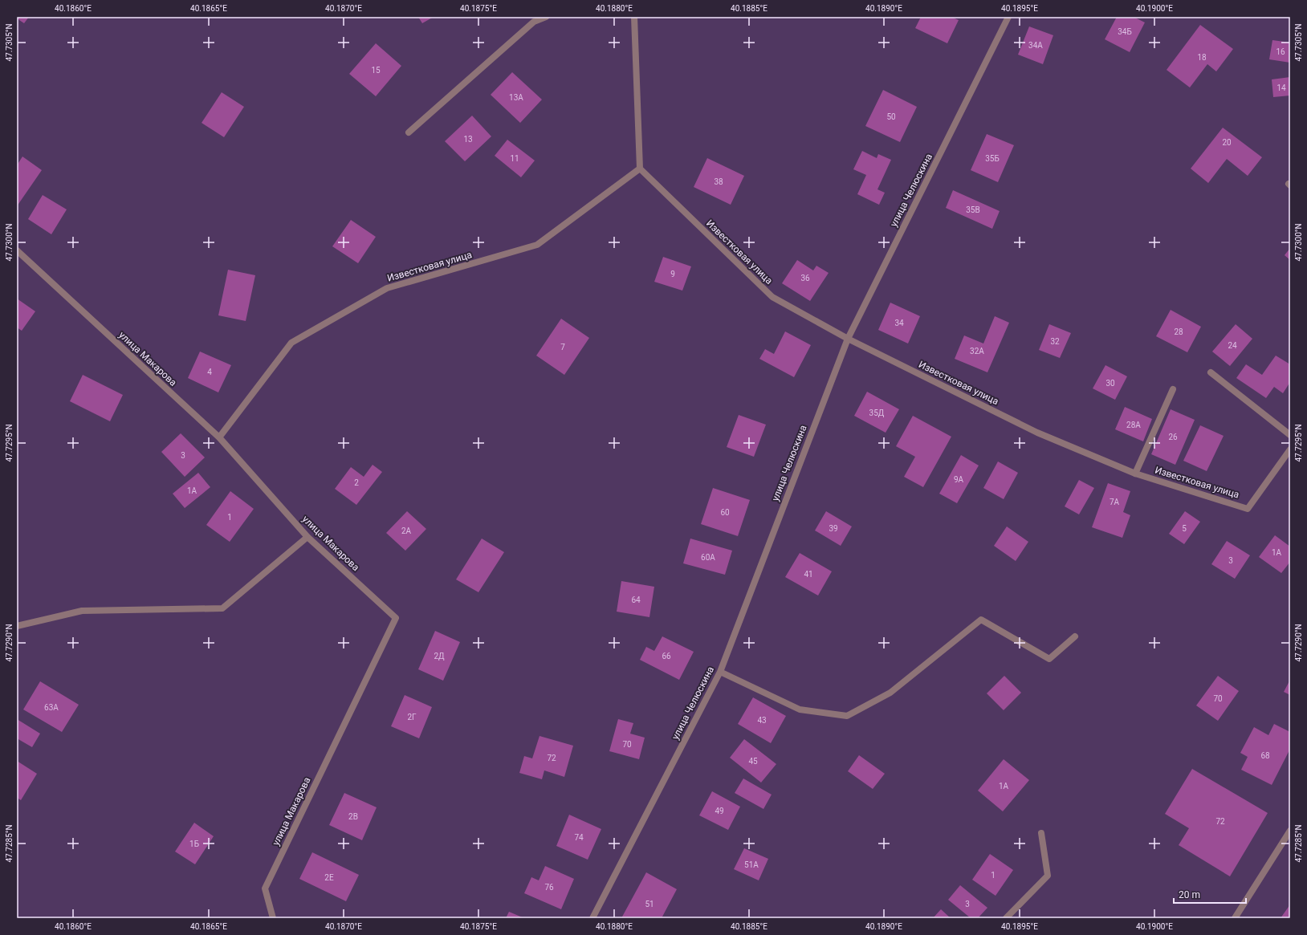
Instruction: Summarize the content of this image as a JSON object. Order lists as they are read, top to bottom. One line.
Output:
{"streets":{"street":["улица Челюскина","Известковая улица","улица Макарова"]},"crossings":[["улица Челюскина","Известковая улица"],["Известковая улица","улица Макарова"]],"house_numbers":["34Б","34А","16","18","15","14","13А","50","13","20","11","35Б","38","35В","9","36","34","28","32","24","7","32А","4","30","35Д","28А","26","3","9А","2","1А","7А","60","1","39","5","2А","1А","60А","3","41","64","2Д","66","70","63А","2Г","43","70","68","72","45","1А","49","2В","72","74","1Б","51А","1","2Е","76","51","3"],"scale_bar":"20 m","coordinates":["40.1860°E","40.1865°E","40.1870°E","40.1875°E","40.1880°E","40.1885°E","40.1890°E","40.1895°E","40.1900°E","47.7305°N","47.7300°N","47.7295°N","47.7290°N","47.7285°N"]}
